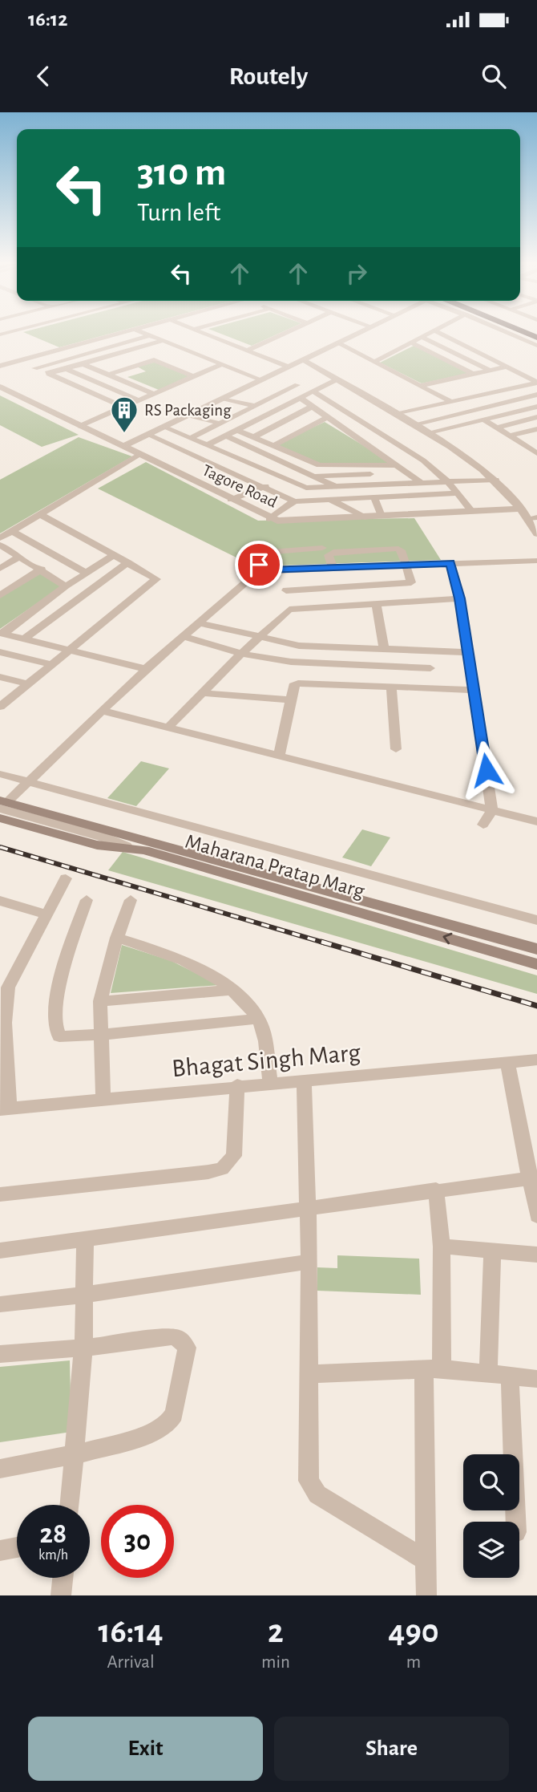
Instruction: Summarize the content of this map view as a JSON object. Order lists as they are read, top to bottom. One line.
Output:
{"streets":{"main road":["Maharana Pratap Marg"],"street":["Tagore Road","Bhagat Singh Marg"]},"places":{"building":["RS Packaging"]},"page":{"status":"16:12","header":"Routely","turn":["310 m","Turn left"],"speed":"28 km/h","limit":"30","eta":["16:14","Arrival","2","min","490","m"],"buttons":["Exit","Share"]}}
